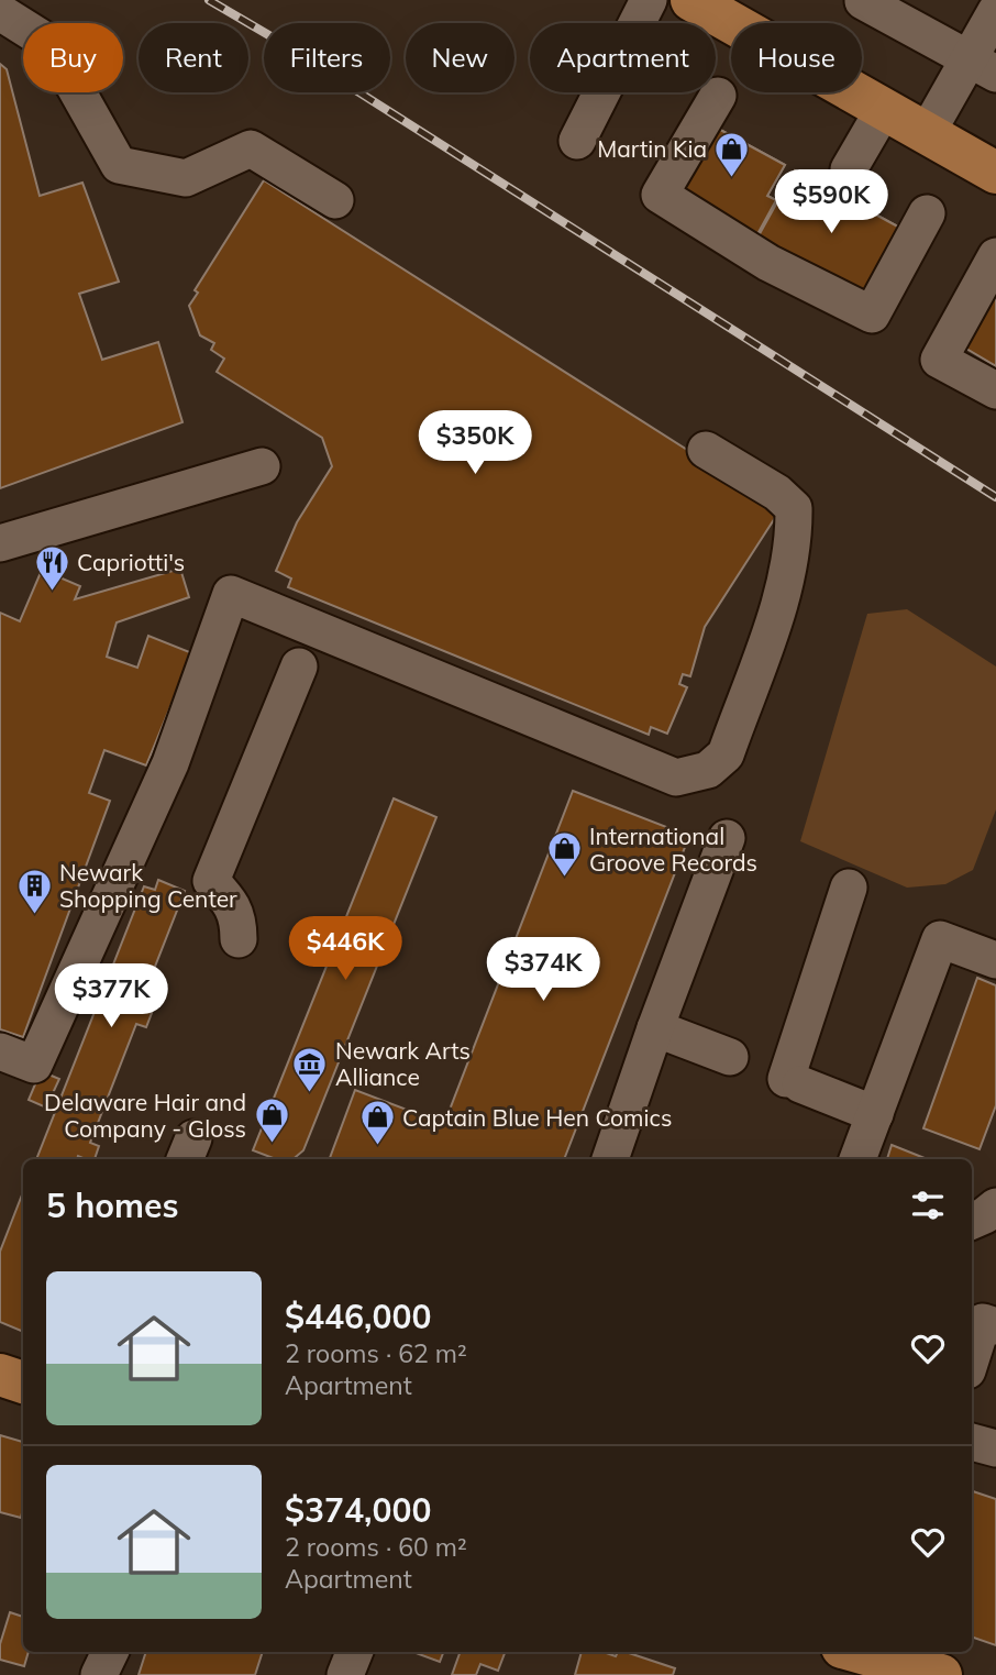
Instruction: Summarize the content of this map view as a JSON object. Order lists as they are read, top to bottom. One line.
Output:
{"places":{"shop":["Martin Kia","International Groove Records","Delaware Hair and Company - Gloss","Captain Blue Hen Comics"],"restaurant":["Capriotti's"],"building":["Newark Shopping Center"],"museum":["Newark Arts Alliance"]},"page":{"chip":["Buy","Rent","Filters","New","Apartment","House"],"price":["$590K","$350K","$446K","$374K","$377K"],"heading":"5 homes","list":[{"name":"$446,000","note":"2 rooms · 62 m² · Apartment"},{"name":"$374,000","note":"2 rooms · 60 m² · Apartment"}]}}
